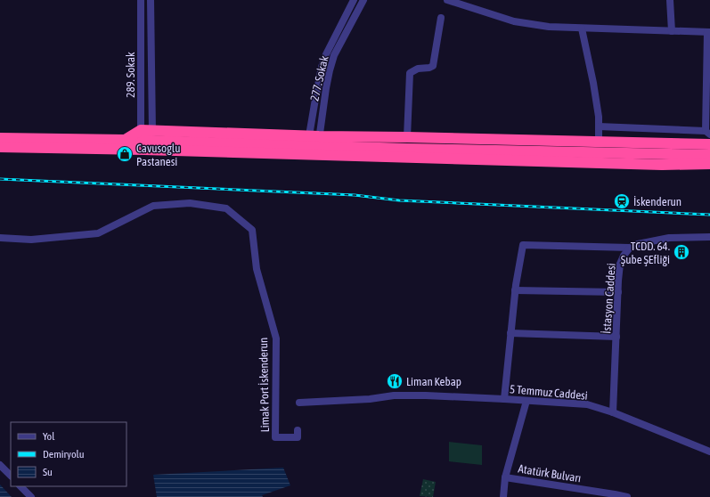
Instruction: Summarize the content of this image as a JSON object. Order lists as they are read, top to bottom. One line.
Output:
{"streets":{"street":["289. Sokak","277. Sokak","İstasyon Caddesi","Limak Port İskenderun","5 Temmuz Caddesi","Atatürk Bulvarı"]},"crossings":[["İstasyon Caddesi","5 Temmuz Caddesi"],["5 Temmuz Caddesi","Atatürk Bulvarı"]],"places":{"shop":["Cavusoglu Pastanesi"],"station":["İskenderun"],"building":["TCDD. 64. Şube ŞEfliği"],"restaurant":["Liman Kebap"]},"legend":["Yol","Demiryolu","Su"]}
